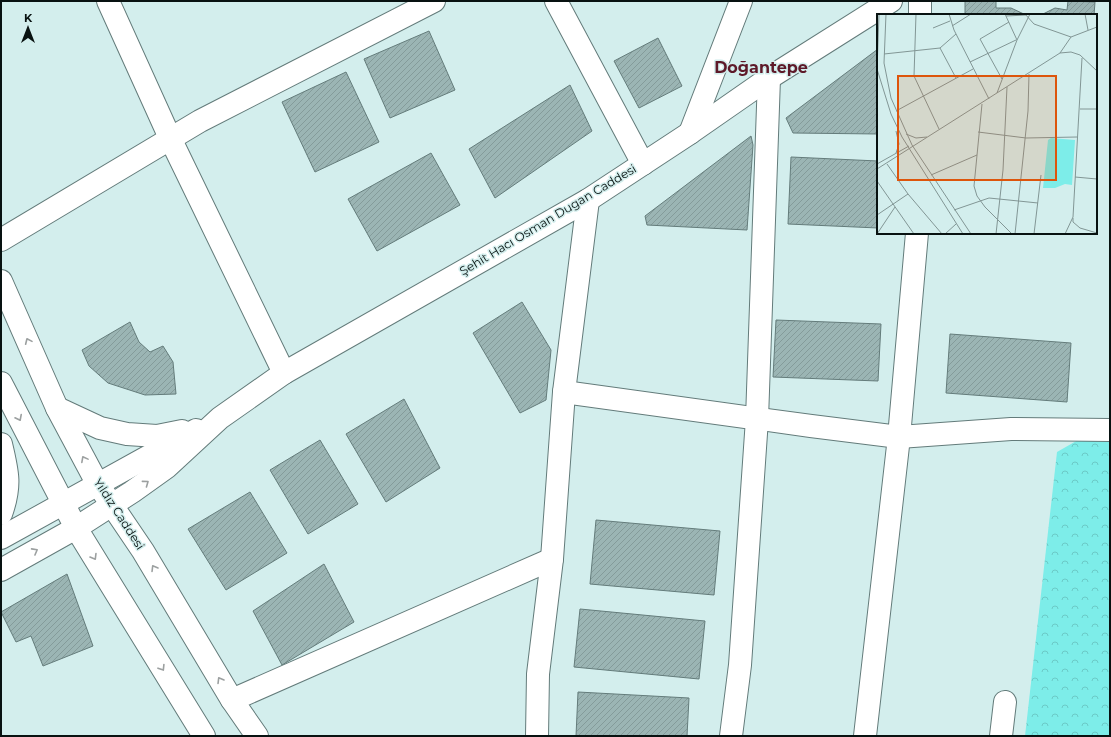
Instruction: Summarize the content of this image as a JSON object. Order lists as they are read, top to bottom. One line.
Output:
{"streets":{"street":["Şehit Hacı Osman Dugan Caddesi","Yıldız Caddesi"]},"districts":["Doğantepe"],"north":"top"}
